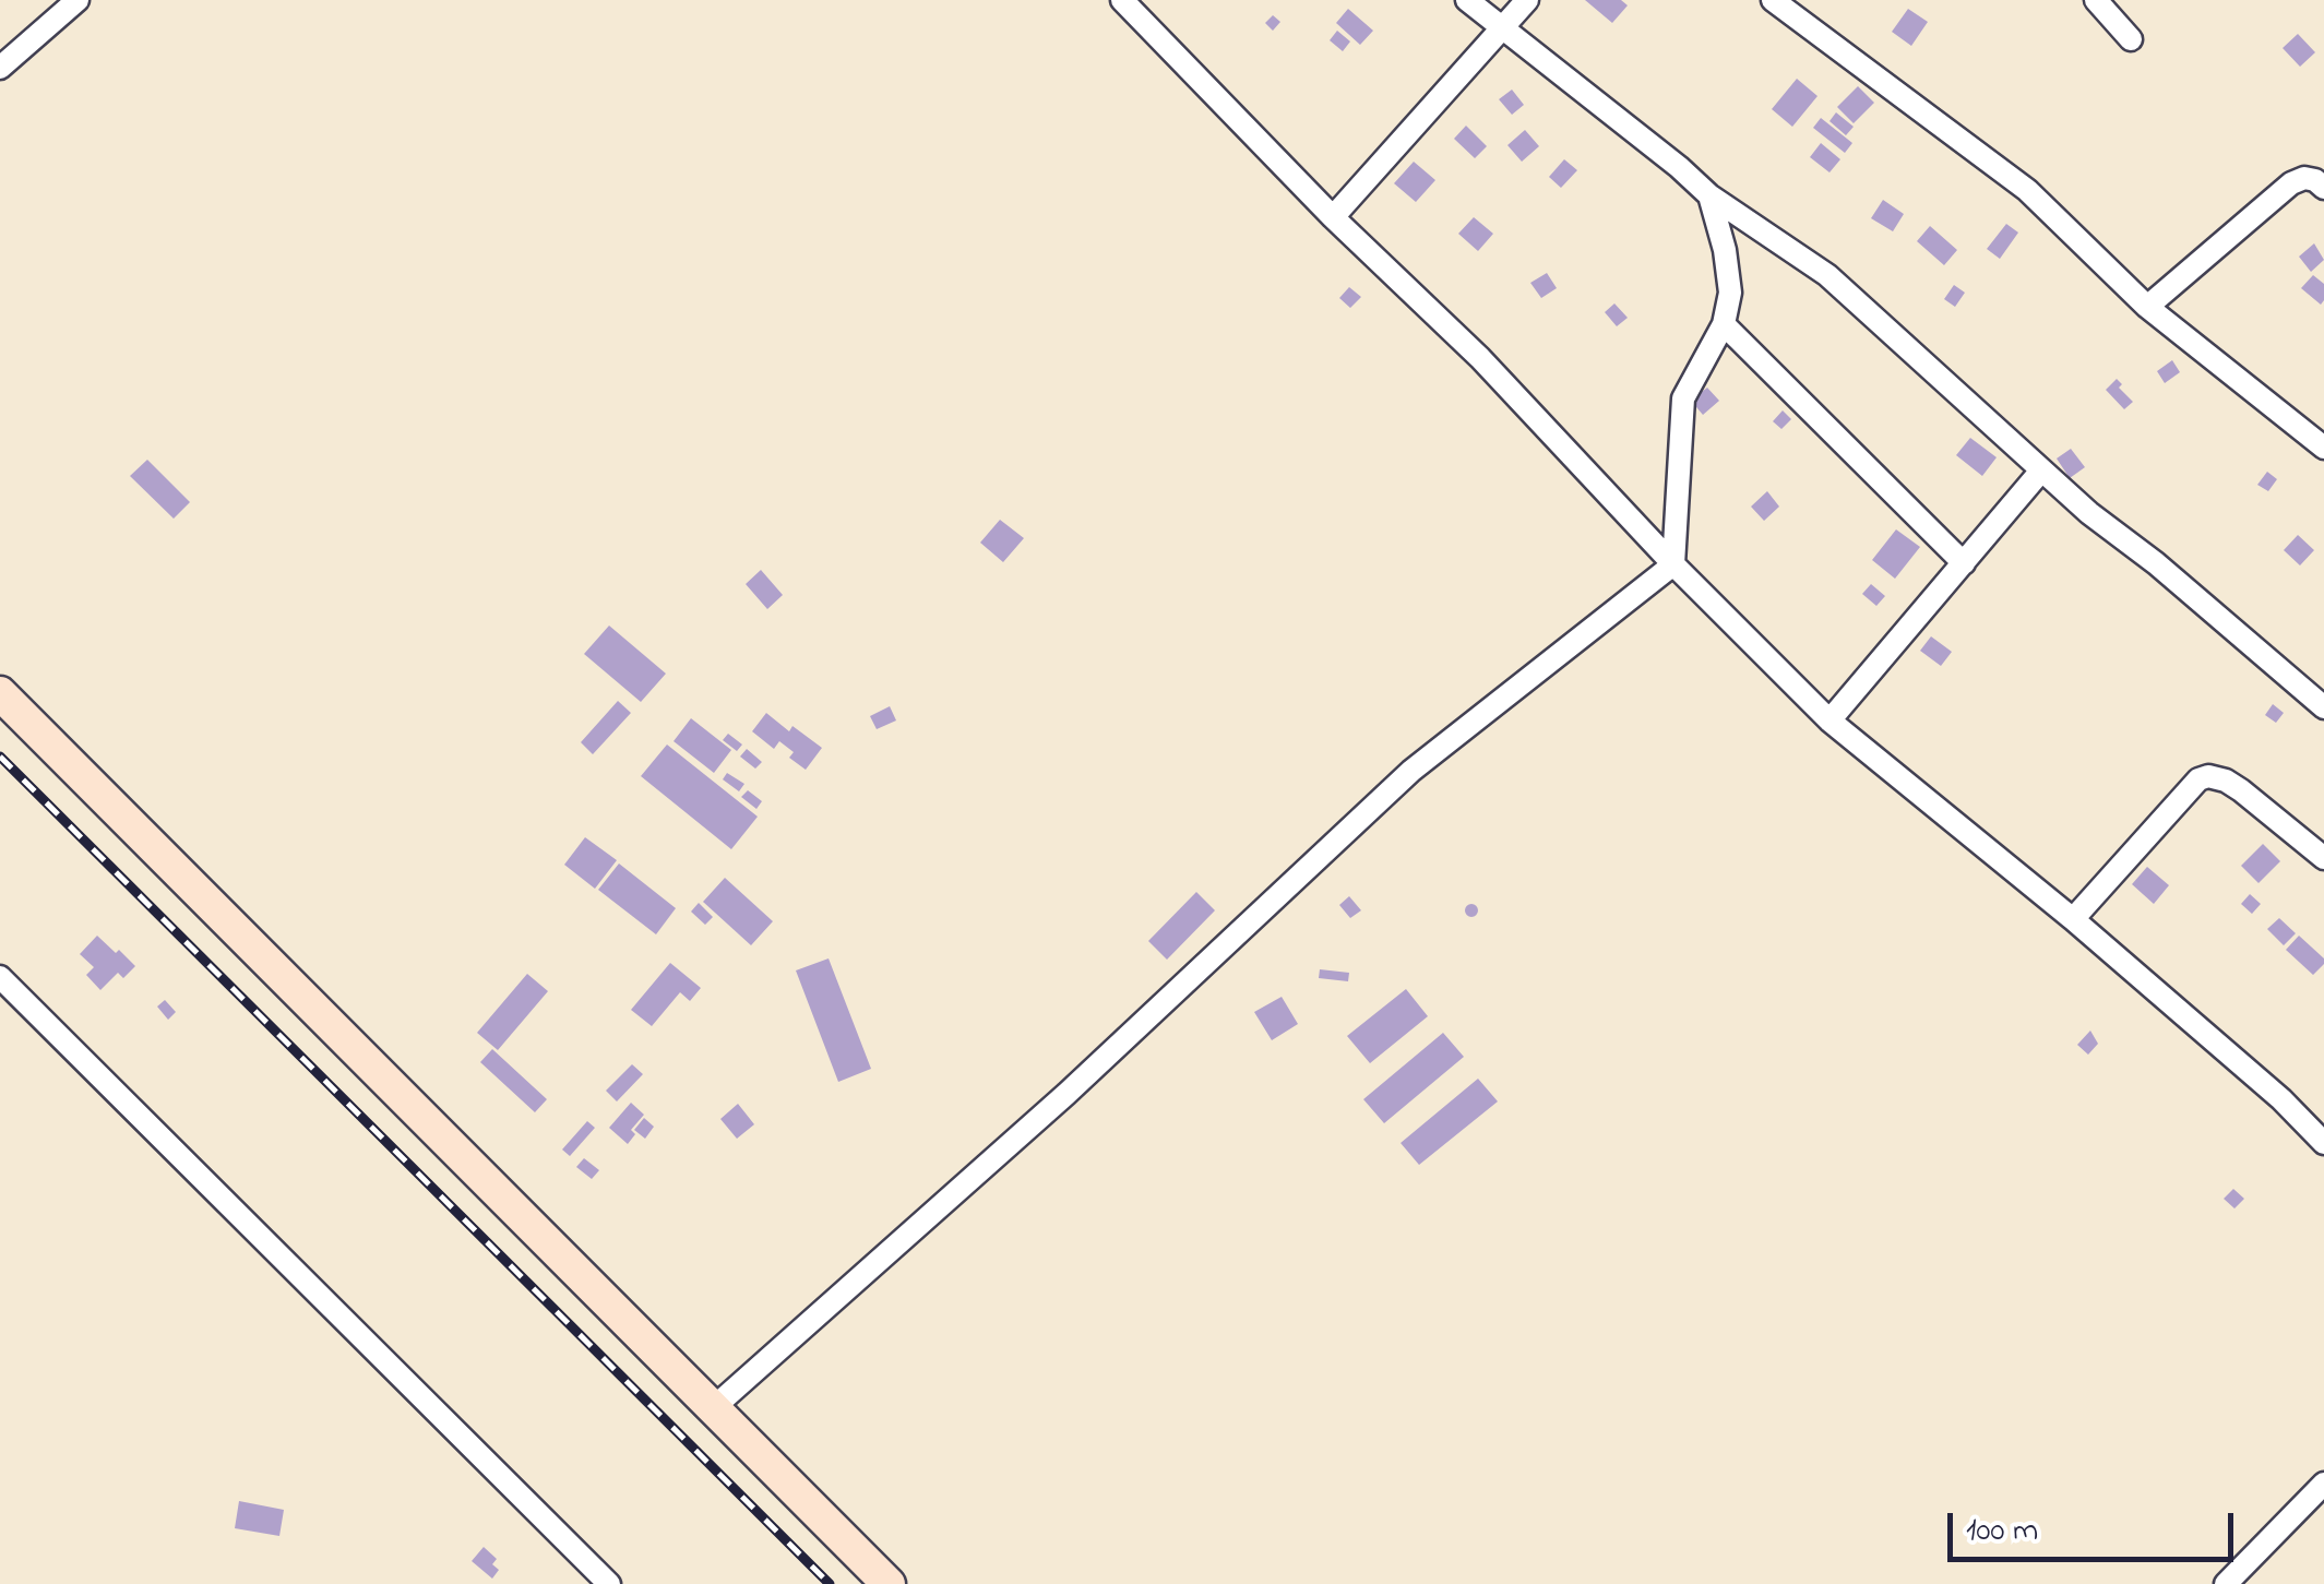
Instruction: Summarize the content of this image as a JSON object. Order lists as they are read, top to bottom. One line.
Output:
{"scale_bar":"100 m"}
